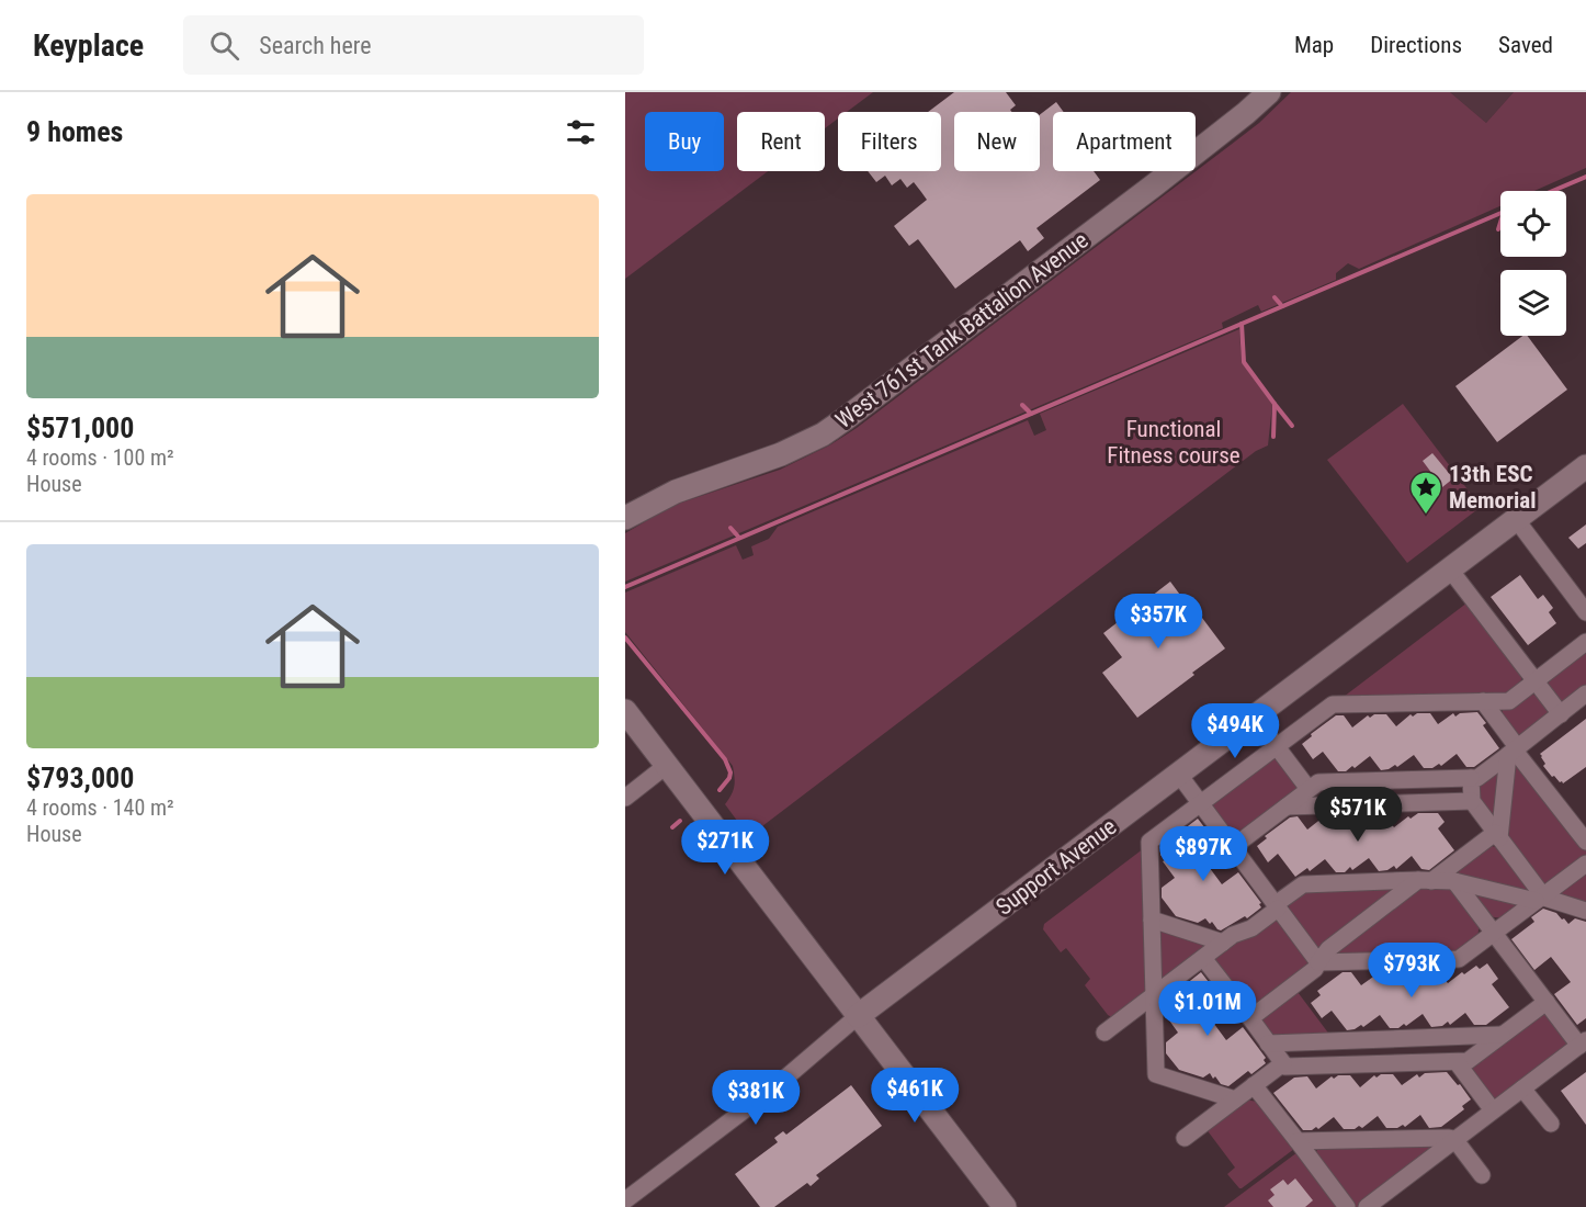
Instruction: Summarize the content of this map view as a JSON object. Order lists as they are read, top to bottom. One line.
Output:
{"streets":{"street":["West 761st Tank Battalion Avenue","Support Avenue"]},"parks":["Functional Fitness course"],"places":{"place":["13th ESC Memorial"]},"page":{"header":"Keyplace","search":"Search here","nav":["Map","Directions","Saved"],"heading":"9 homes","chip":["Buy","Rent","Filters","New","Apartment"],"list":[{"name":"$571,000","note":"4 rooms · 100 m² · House"},{"name":"$793,000","note":"4 rooms · 140 m² · House"}],"price":["$357K","$494K","$571K","$271K","$897K","$793K","$1.01M","$461K","$381K"]}}
